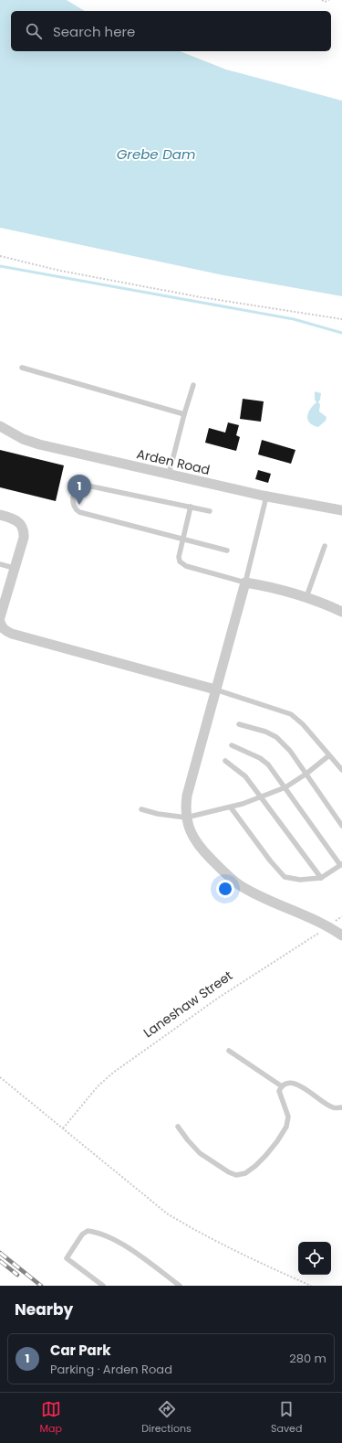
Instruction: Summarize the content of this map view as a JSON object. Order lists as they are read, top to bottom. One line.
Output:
{"streets":{"street":["Arden Road"],"path":["Laneshaw Street"]},"water":["Grebe Dam"],"page":{"search":"Search here","pins":"1","heading":"Nearby","list":[{"mark":"1","name":"Car Park","note":"Parking · Arden Road","value":"280 m"}],"nav":["Map","Directions","Saved"]}}
